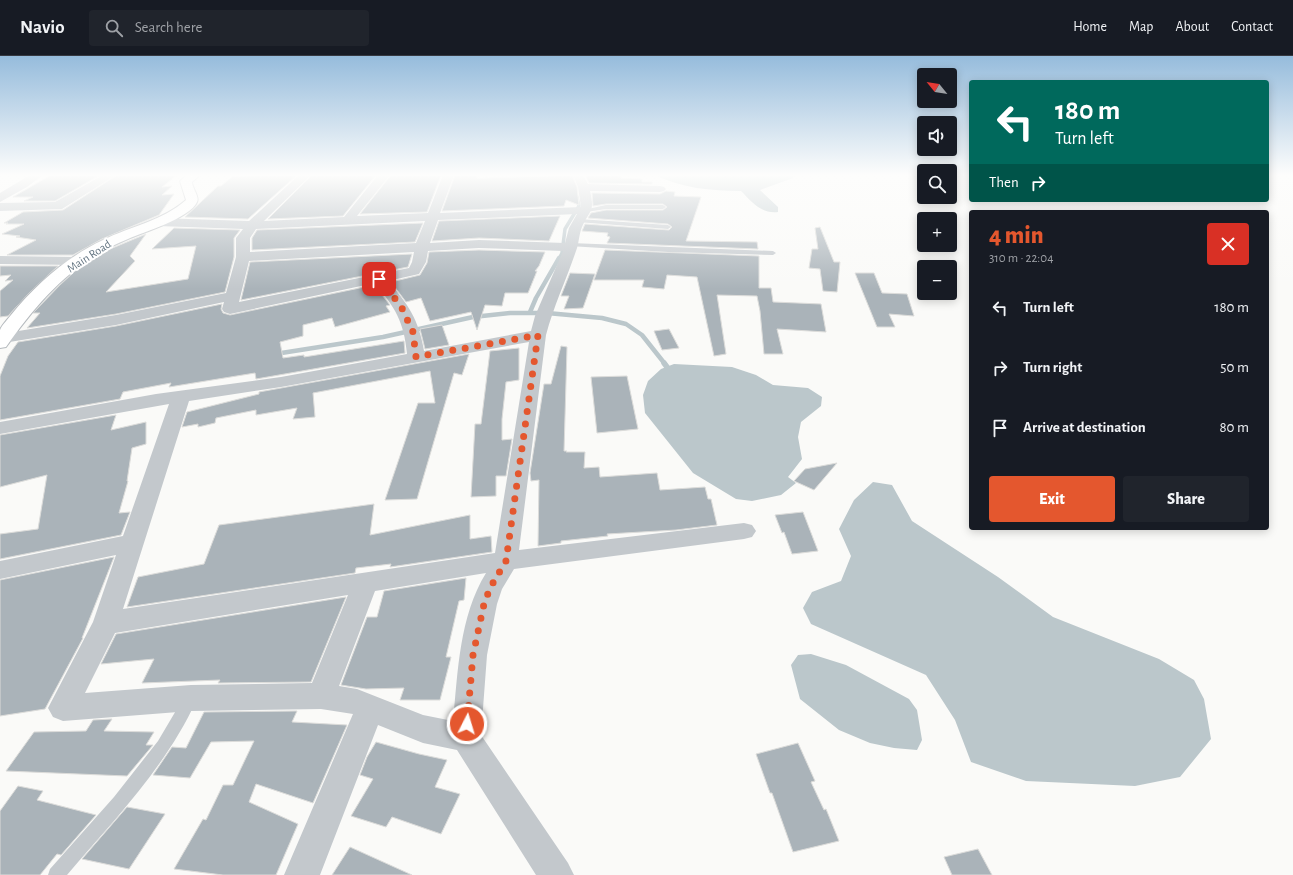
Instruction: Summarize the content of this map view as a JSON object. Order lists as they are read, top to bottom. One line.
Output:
{"streets":{"main road":["Main Road"]},"north":"top left","page":{"header":"Navio","search":"Search here","nav":["Home","Map","About","Contact"],"map_buttons":["+","−"],"turn":["180 m","Turn left"],"then":"Then","heading":["4 min","310 m · 22:04"],"list":[{"name":"Turn left","value":"180 m"},{"name":"Turn right","value":"50 m"},{"name":"Arrive at destination","value":"80 m"}],"buttons":["Exit","Share"]}}
